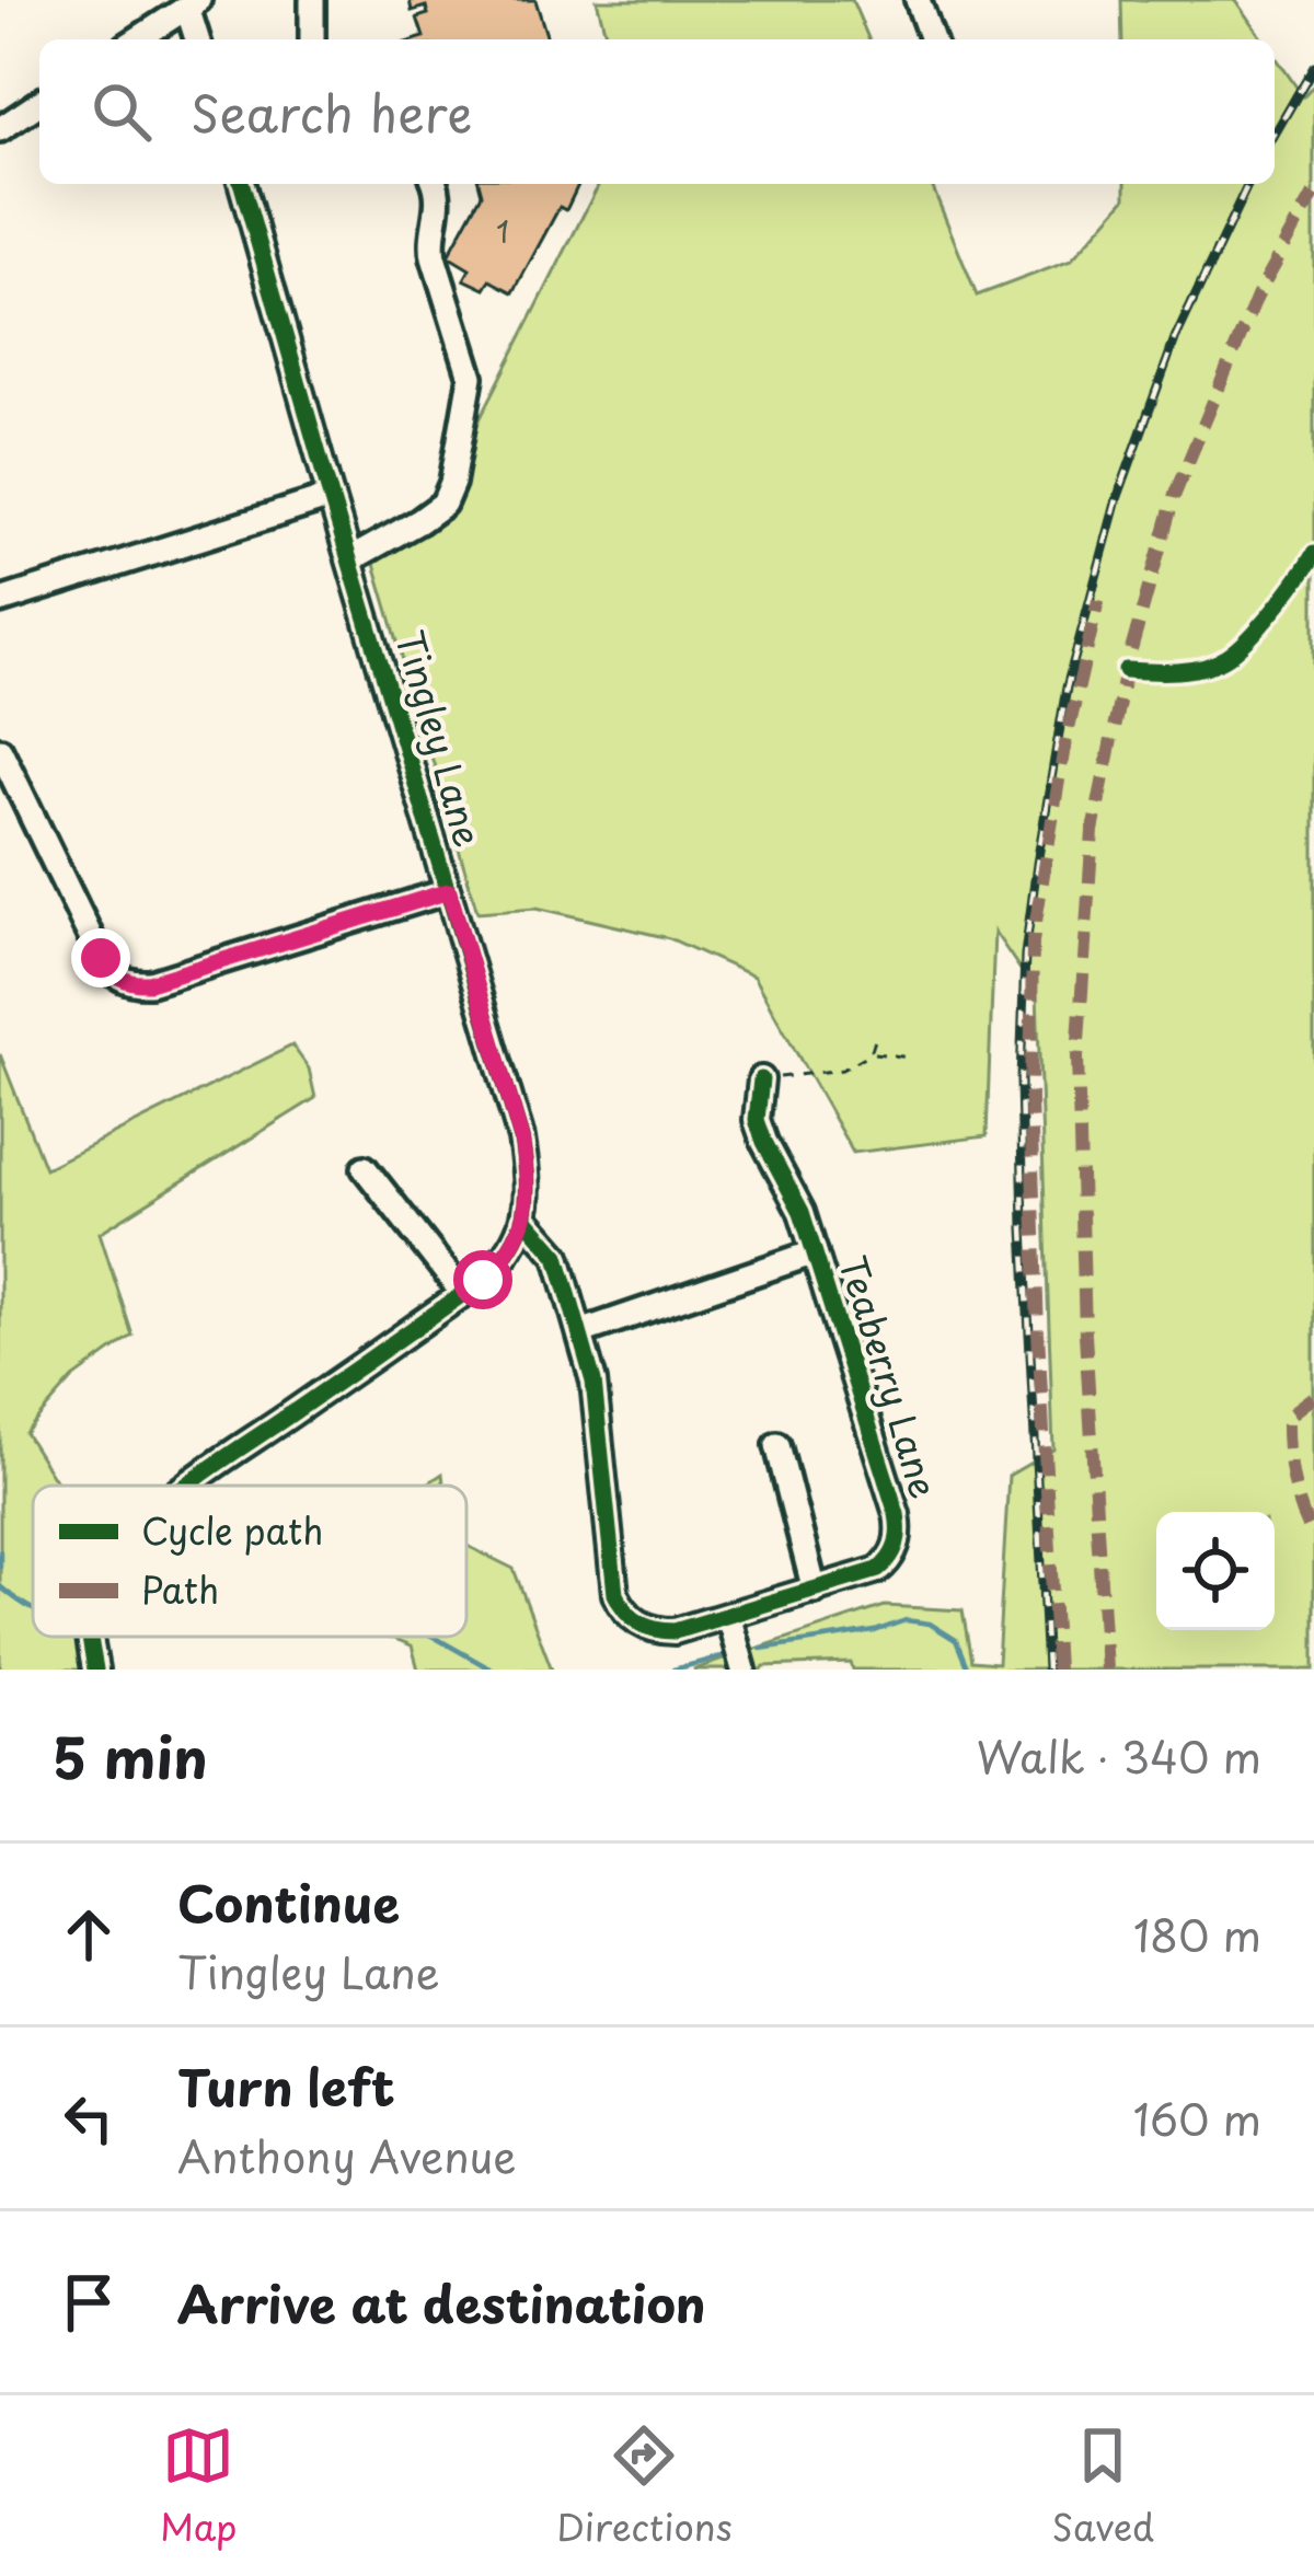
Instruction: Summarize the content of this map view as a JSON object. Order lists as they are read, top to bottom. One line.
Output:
{"streets":{"street":["Tingley Lane","Teaberry Lane"]},"crossings":[["Tingley Lane","Teaberry Lane"]],"house_numbers":["1"],"legend":["Cycle path","Path"],"page":{"search":"Search here","heading":["5 min","Walk · 340 m"],"list":[["Continue","Tingley Lane","180 m"],["Turn left","Anthony Avenue","160 m"],"Arrive at destination"],"nav":["Map","Directions","Saved"]}}
